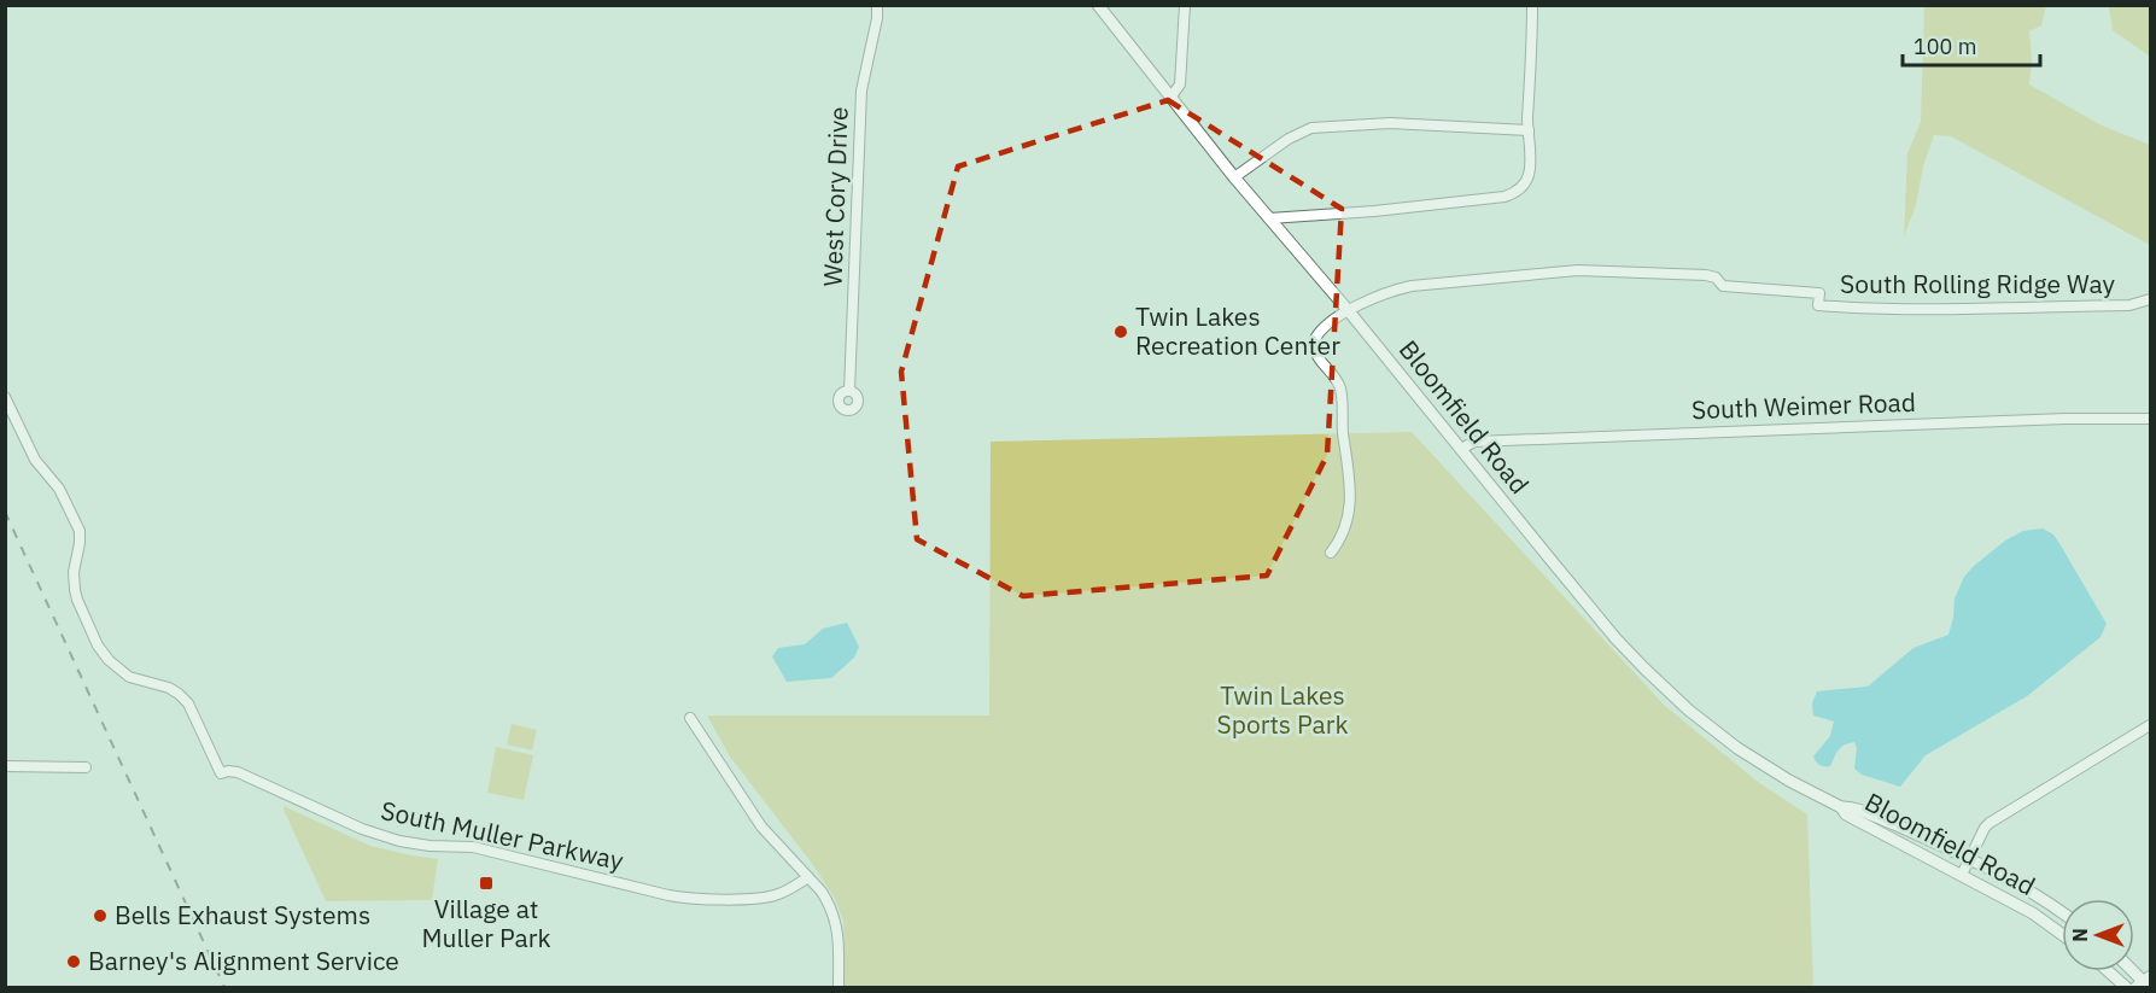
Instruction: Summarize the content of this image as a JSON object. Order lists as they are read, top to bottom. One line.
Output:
{"streets":{"main road":["Bloomfield Road"],"street":["West Cory Drive","South Rolling Ridge Way","South Weimer Road","South Muller Parkway"]},"crossings":[["South Rolling Ridge Way","Bloomfield Road"],["South Weimer Road","Bloomfield Road"]],"parks":["Twin Lakes Sports Park"],"places":{"other":["Twin Lakes Recreation Center","Bells Exhaust Systems","Barney's Alignment Service"],"transit":["Village at Muller Park"]},"scale_bar":"100 m","north":"left"}
